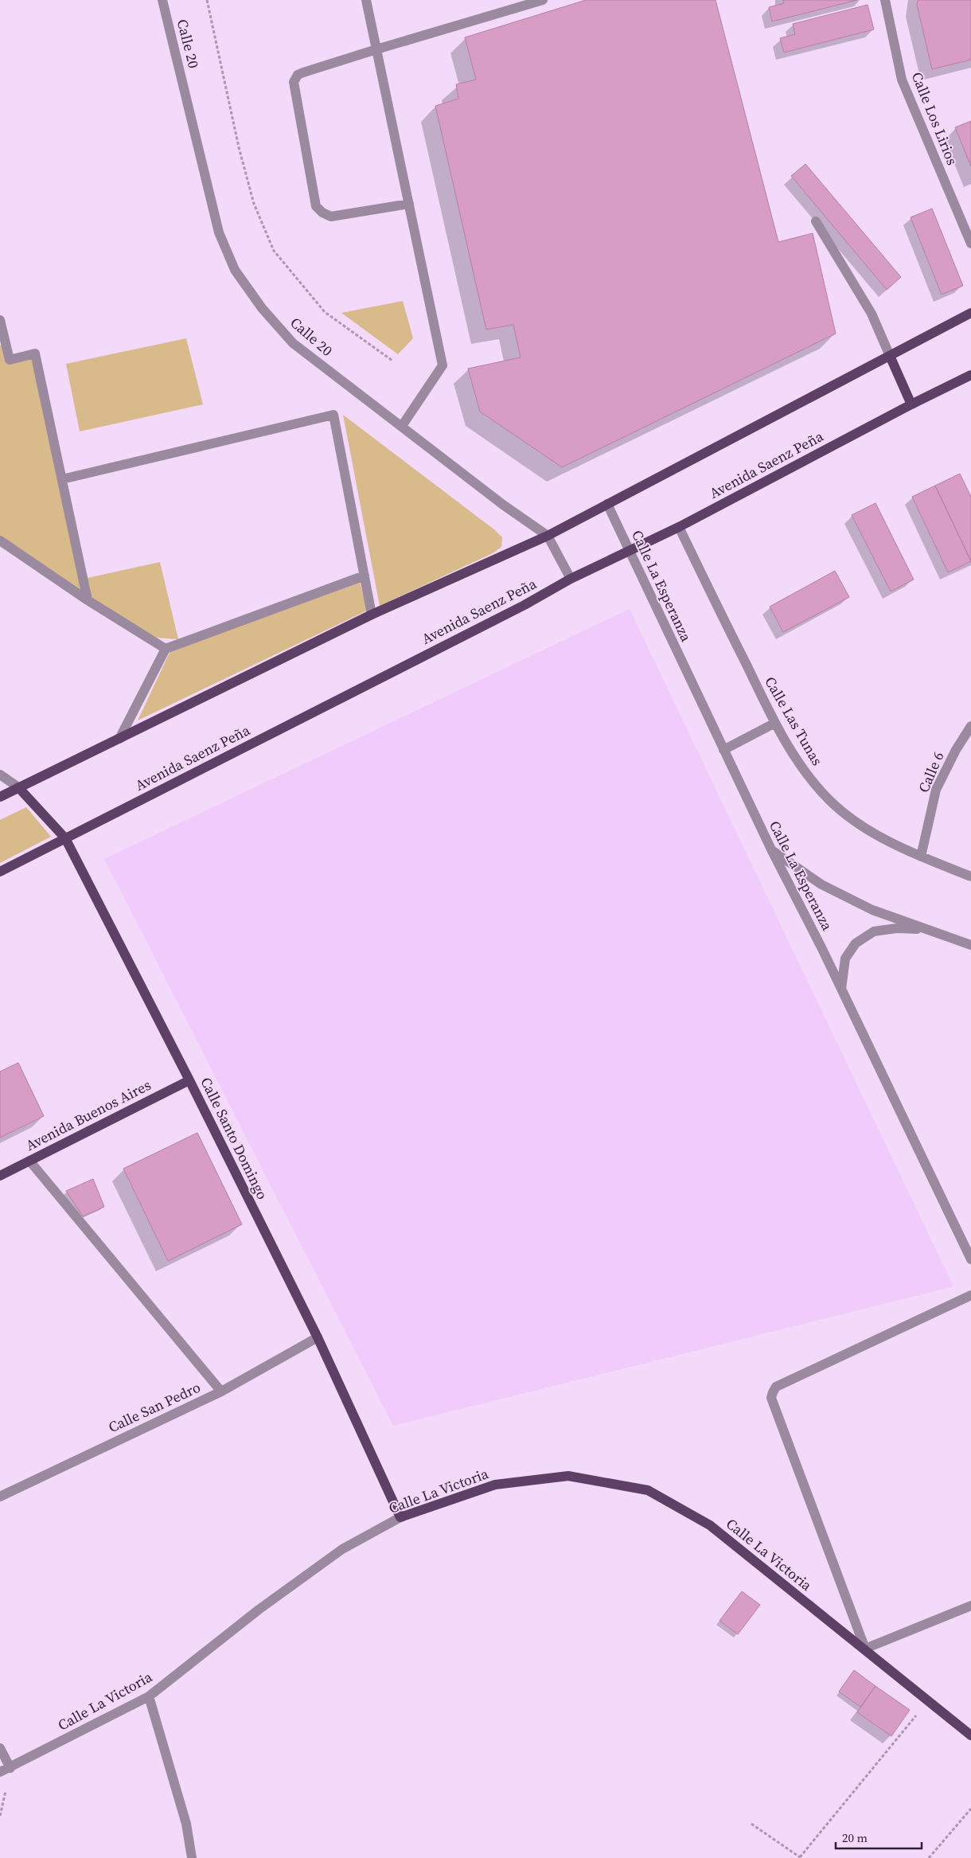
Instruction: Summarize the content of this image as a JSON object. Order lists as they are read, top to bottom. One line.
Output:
{"streets":{"main road":["Avenida Saenz Peña","Avenida Buenos Aires","Calle Santo Domingo","Calle La Victoria"],"street":["Calle 20","Calle Los Lirios","Calle La Esperanza","Calle Las Tunas","Calle 6","Calle San Pedro"]},"crossings":[["Calle 20","Avenida Saenz Peña"],["Avenida Saenz Peña","Calle La Esperanza"],["Avenida Saenz Peña","Calle Las Tunas"],["Avenida Saenz Peña","Calle Santo Domingo"],["Calle Las Tunas","Calle 6"],["Avenida Buenos Aires","Calle Santo Domingo"],["Calle Santo Domingo","Calle San Pedro"],["Calle Santo Domingo","Calle La Victoria"]],"scale_bar":"20 m"}
